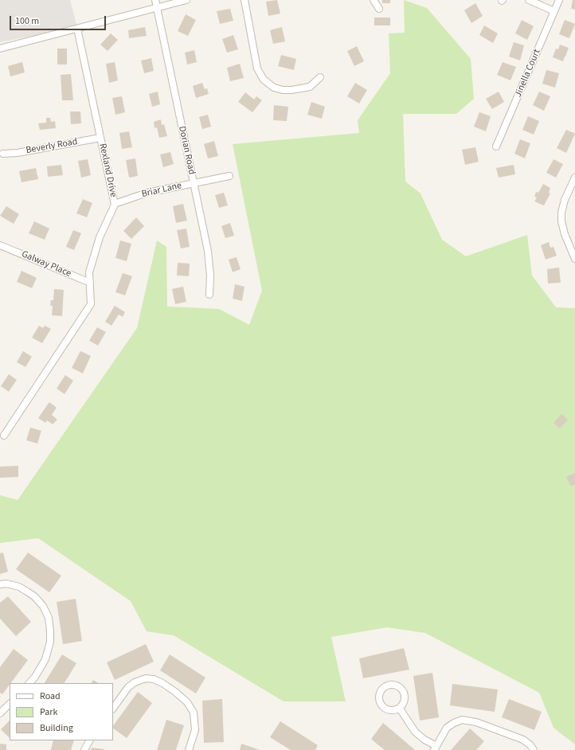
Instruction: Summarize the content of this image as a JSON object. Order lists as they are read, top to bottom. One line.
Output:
{"streets":{"street":["Jinella Court","Beverly Road","Dorian Road","Rexland Drive","Briar Lane","Galway Place"]},"crossings":[["Beverly Road","Rexland Drive"],["Dorian Road","Briar Lane"],["Rexland Drive","Briar Lane"],["Rexland Drive","Galway Place"]],"legend":["Road","Park","Building"],"scale_bar":"100 m"}
